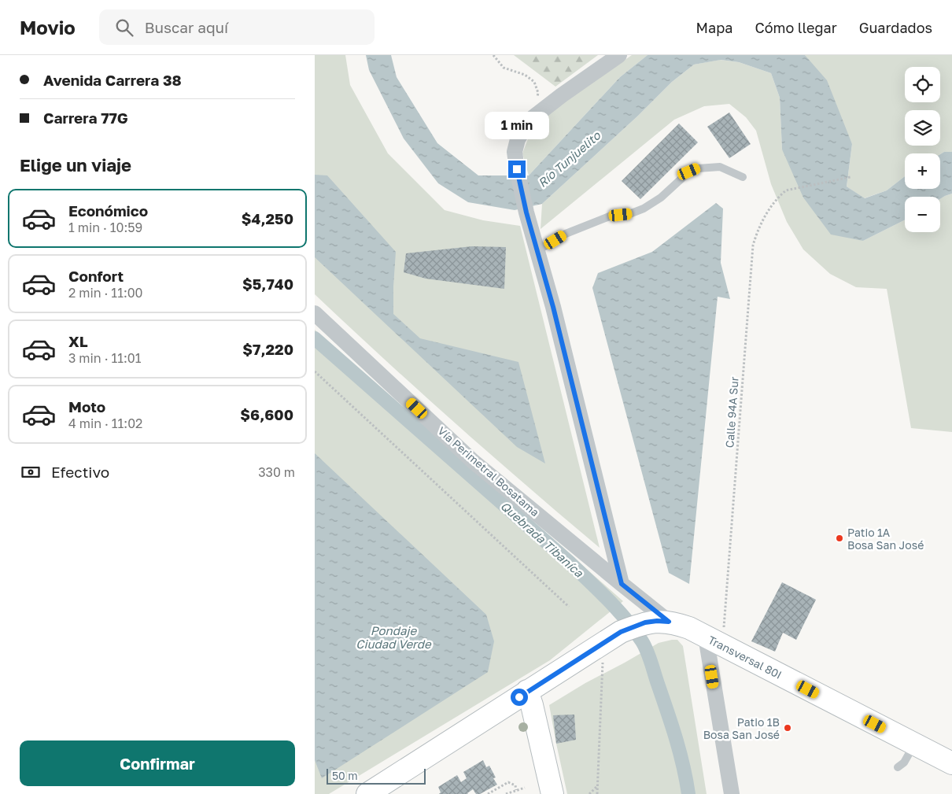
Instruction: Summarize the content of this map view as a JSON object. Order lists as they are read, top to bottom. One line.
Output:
{"streets":{"main road":["Transversal 80I"],"street":["Vía Perimetral Bosatama"],"path":["Calle 94A Sur"]},"crossings":[["Calle 94A Sur","Transversal 80I"],["Vía Perimetral Bosatama","Transversal 80I"]],"water":["Río Tunjuelito","Quebrada Tibaníca","Pondaje Ciudad Verde"],"places":["Patio 1A Bosa San José","Patio 1B Bosa San José"],"scale_bar":"50 m","page":{"header":"Movio","search":"Buscar aquí","nav":["Mapa","Cómo llegar","Guardados"],"banner":["Avenida Carrera 38","Carrera 77G"],"map_buttons":["+","−"],"bubble":"1 min","heading":"Elige un viaje","list":[{"name":"Económico","note":"1 min · 10:59","value":"$4,250"},{"name":"Confort","note":"2 min · 11:00","value":"$5,740"},{"name":"XL","note":"3 min · 11:01","value":"$7,220"},{"name":"Moto","note":"4 min · 11:02","value":"$6,600"}],"pay":["Efectivo","330 m"],"buttons":"Confirmar","scale":"50 m"}}
